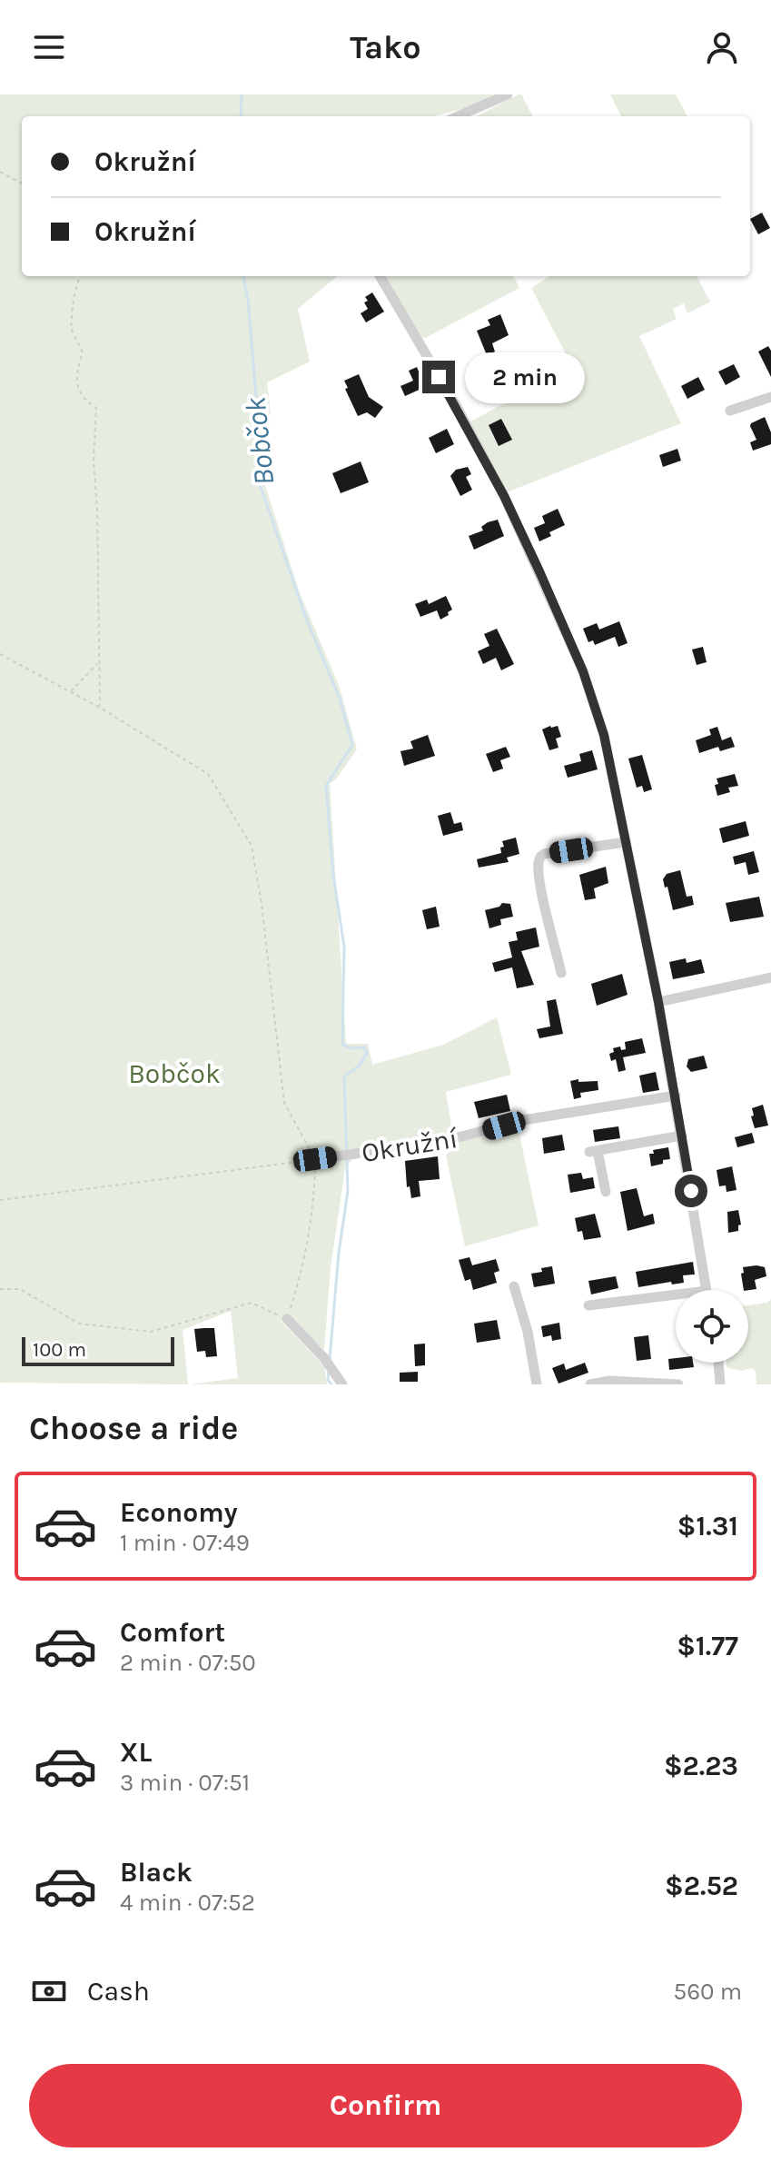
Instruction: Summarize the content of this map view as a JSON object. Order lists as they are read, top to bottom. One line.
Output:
{"streets":{"street":["Okružní"]},"water":["Bobčok"],"parks":["Bobčok"],"scale_bar":"100 m","page":{"header":"Tako","banner":["Okružní","Okružní"],"bubble":"2 min","scale":"100 m","heading":"Choose a ride","list":[{"name":"Economy","note":"1 min · 07:49","value":"$1.31"},{"name":"Comfort","note":"2 min · 07:50","value":"$1.77"},{"name":"XL","note":"3 min · 07:51","value":"$2.23"},{"name":"Black","note":"4 min · 07:52","value":"$2.52"}],"pay":["Cash","560 m"],"buttons":"Confirm"}}
